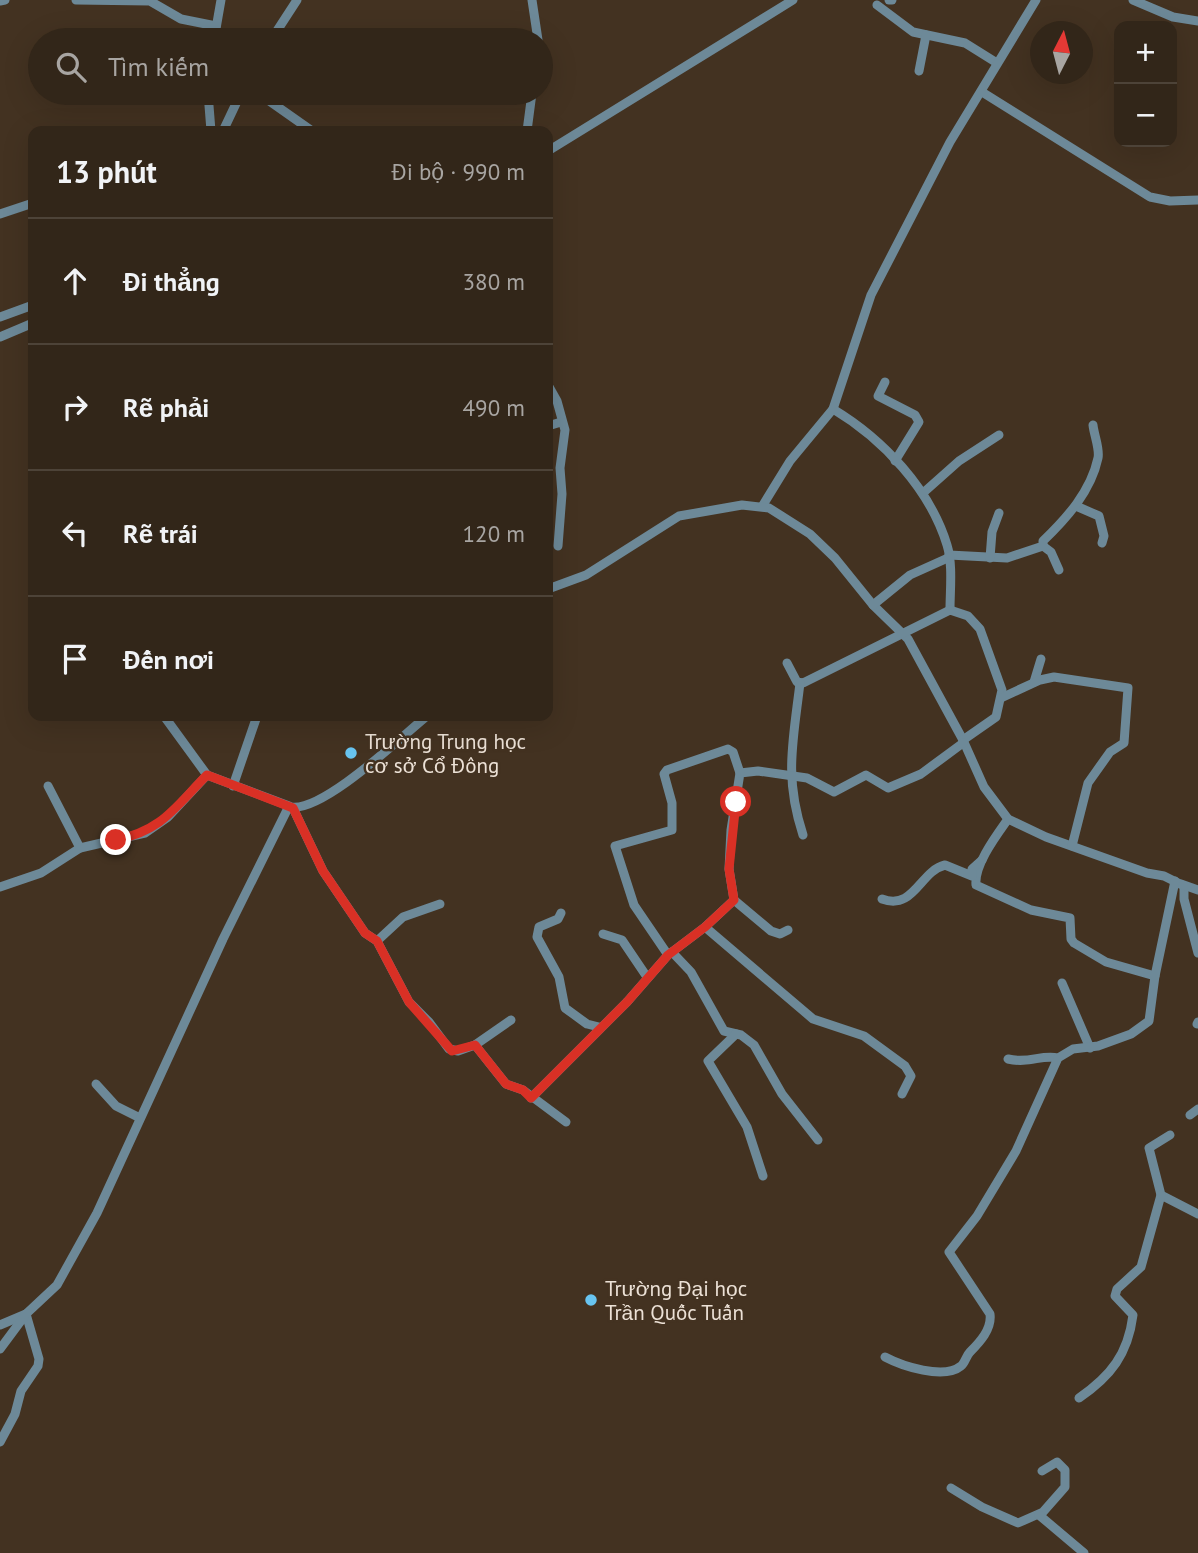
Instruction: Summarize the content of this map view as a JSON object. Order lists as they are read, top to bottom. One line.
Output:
{"places":["Trường Trung học cơ sở Cổ Đông","Trường Đại học Trần Quốc Tuấn"],"north":"top","page":{"map_buttons":["+","−"],"search":"Tìm kiếm","heading":["13 phút","Đi bộ · 990 m"],"list":[["Đi thẳng","380 m"],["Rẽ phải","490 m"],["Rẽ trái","120 m"],"Đến nơi"]}}
